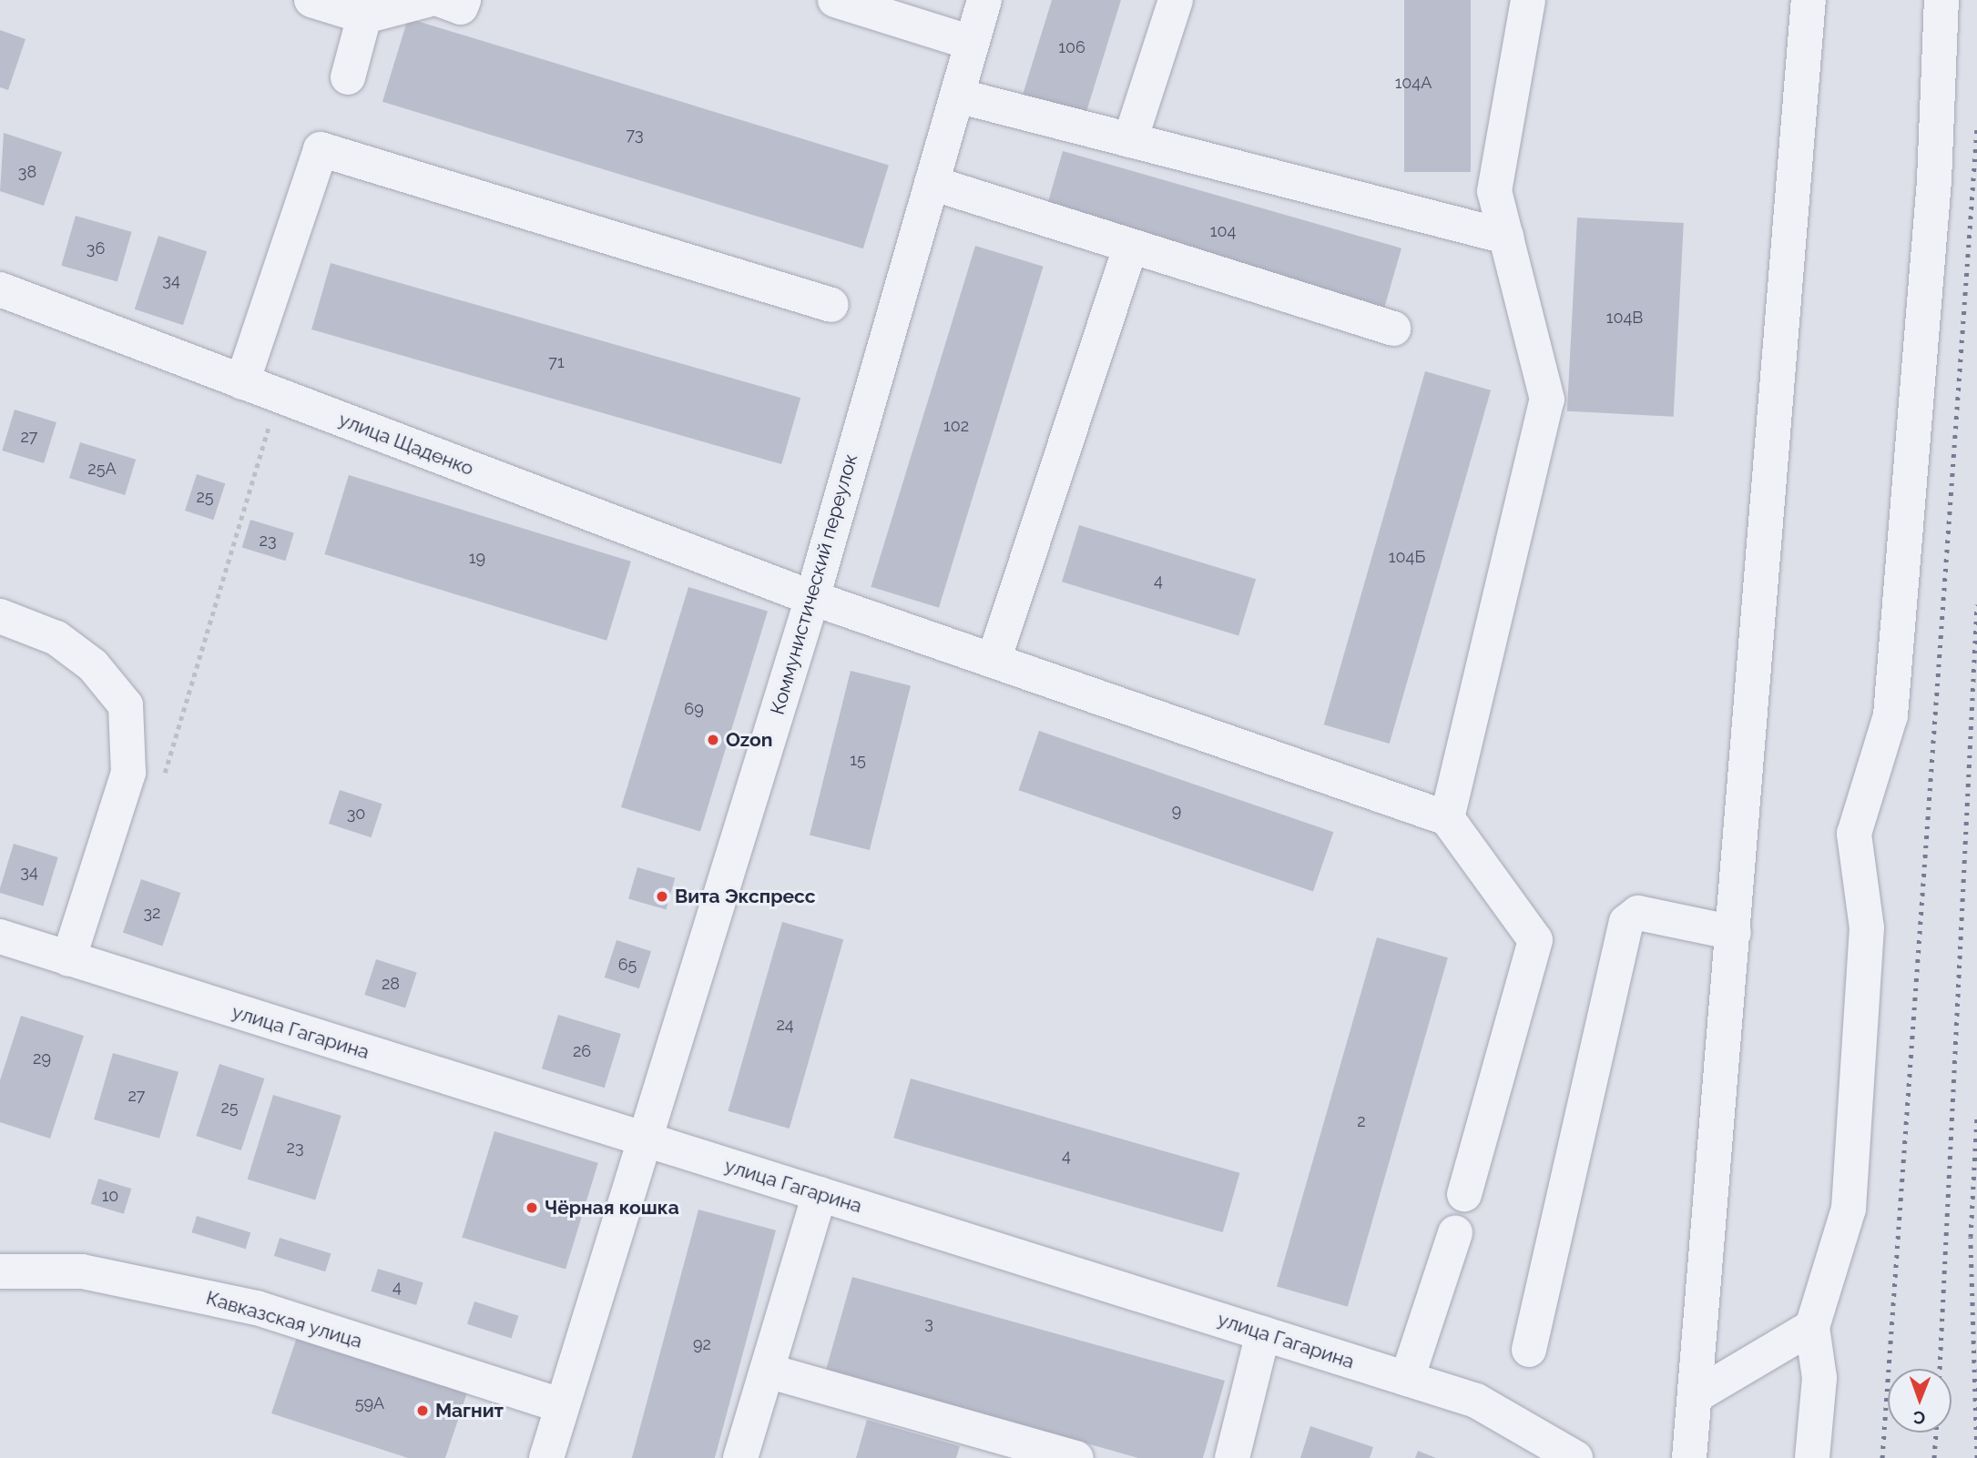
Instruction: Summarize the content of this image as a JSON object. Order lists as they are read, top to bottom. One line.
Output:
{"streets":{"street":["улица Щаденко","Коммунистический переулок","улица Гагарина","Кавказская улица"]},"crossings":[["улица Щаденко","Коммунистический переулок"],["Коммунистический переулок","улица Гагарина"],["Коммунистический переулок","Кавказская улица"]],"places":["Ozon","Вита Экспресс","Чёрная кошка","Магнит"],"house_numbers":["106","104А","73","38","104","36","34","104В","71","102","27","25А","25","23","104Б","19","4","69","15","9","30","34","32","65","28","24","26","29","27","25","2","23","4","10","4","3","92","59А"],"north":"bottom"}
